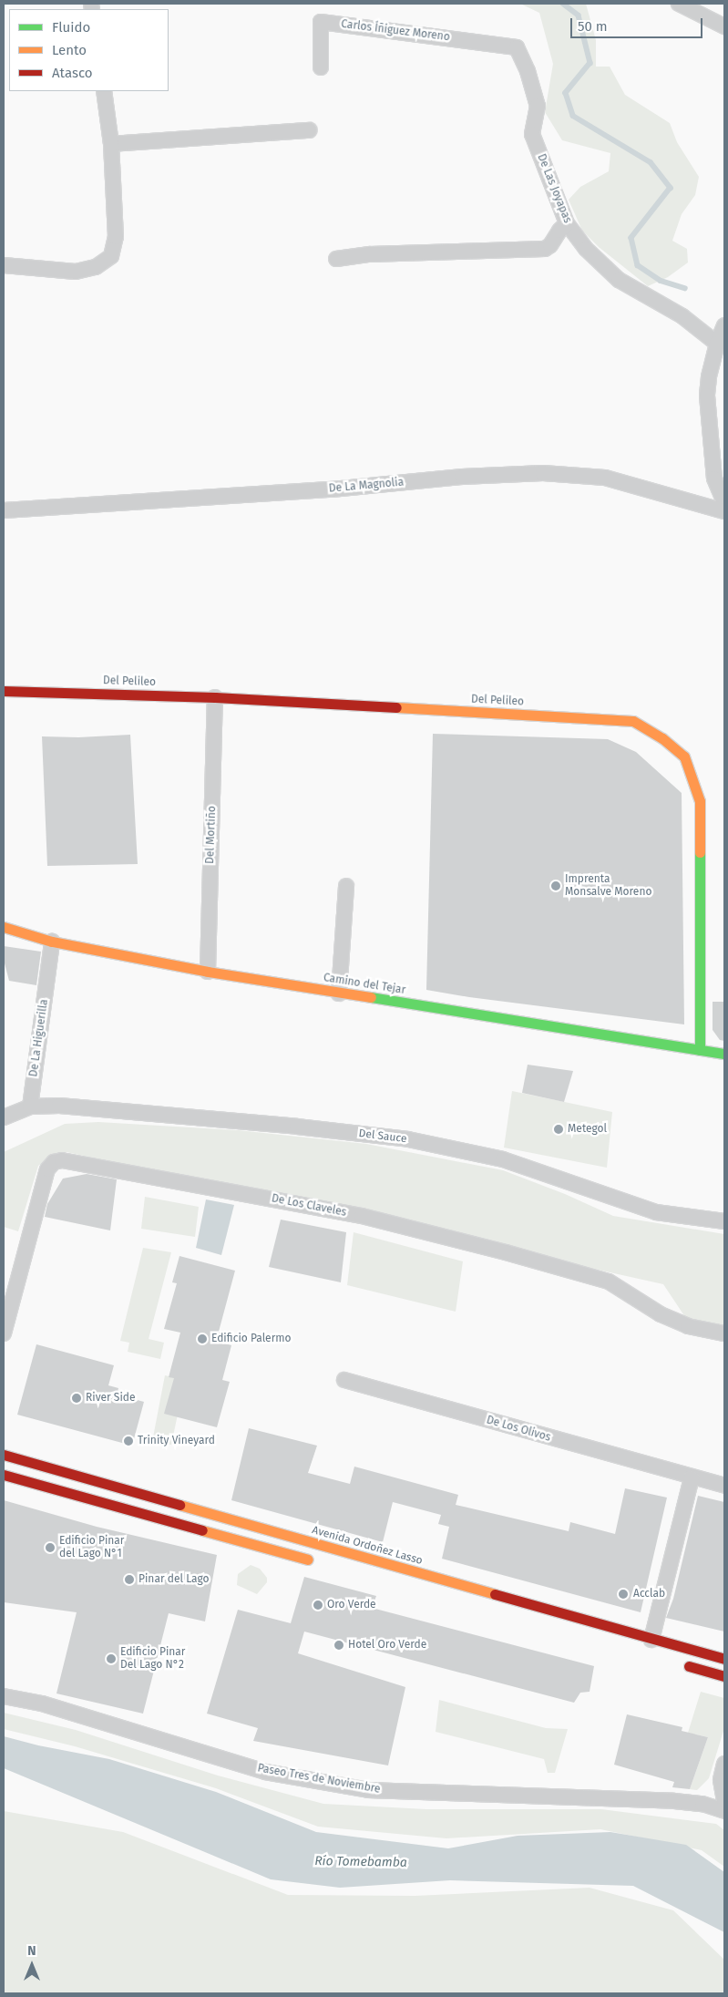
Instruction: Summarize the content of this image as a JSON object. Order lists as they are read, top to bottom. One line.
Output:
{"streets":{"street":["Carlos Íñiguez Moreno","De Las Joyapas","De La Magnolia","Del Pelileo","Del Mortiño","Camino del Tejar","De La Higuerilla","Del Sauce","De Los Claveles","De Los Olivos","Avenida Ordoñez Lasso","Paseo Tres de Noviembre"]},"crossings":[["Carlos Íñiguez Moreno","De Las Joyapas"],["Del Pelileo","Del Mortiño"],["Del Pelileo","Camino del Tejar"],["Del Mortiño","Camino del Tejar"],["Camino del Tejar","De La Higuerilla"],["De La Higuerilla","Del Sauce"]],"water":["Río Tomebamba"],"places":["Imprenta Monsalve Moreno","Metegol","Edificio Palermo","River Side","Trinity Vineyard","Edificio Pinar del Lago N°1","Pinar del Lago","Acclab","Oro Verde","Hotel Oro Verde","Edificio Pinar Del Lago N°2"],"legend":["Fluido","Lento","Atasco"],"scale_bar":"50 m","north":"top"}
